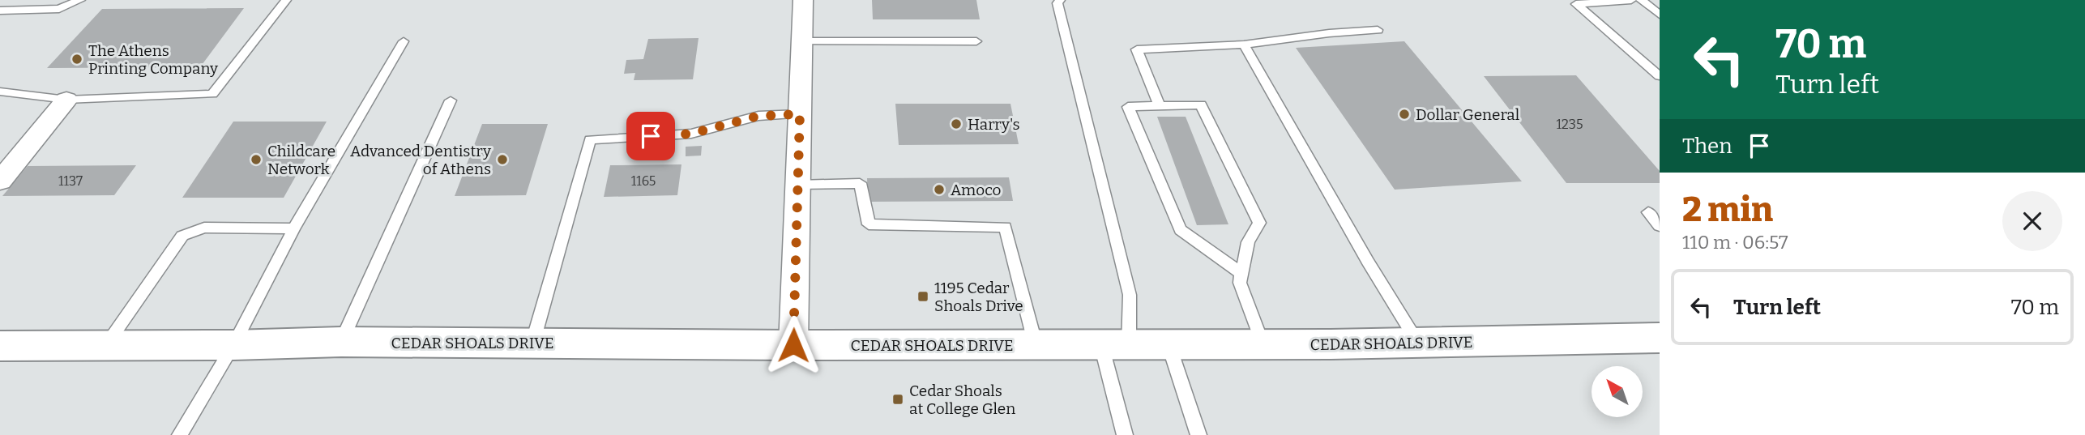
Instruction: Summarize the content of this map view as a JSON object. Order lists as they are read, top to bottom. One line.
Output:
{"streets":{"street":["CEDAR SHOALS DRIVE"]},"places":{"other":["The Athens Printing Company","Dollar General","Harry's","Childcare Network","Advanced Dentistry of Athens","Amoco"],"transit":["1195 Cedar Shoals Drive","Cedar Shoals at College Glen"]},"house_numbers":["1235","1137","1165"],"north":"top left","page":{"turn":["70 m","Turn left"],"then":"Then","heading":["2 min","110 m · 06:57"],"list":[{"name":"Turn left","value":"70 m"}]}}
